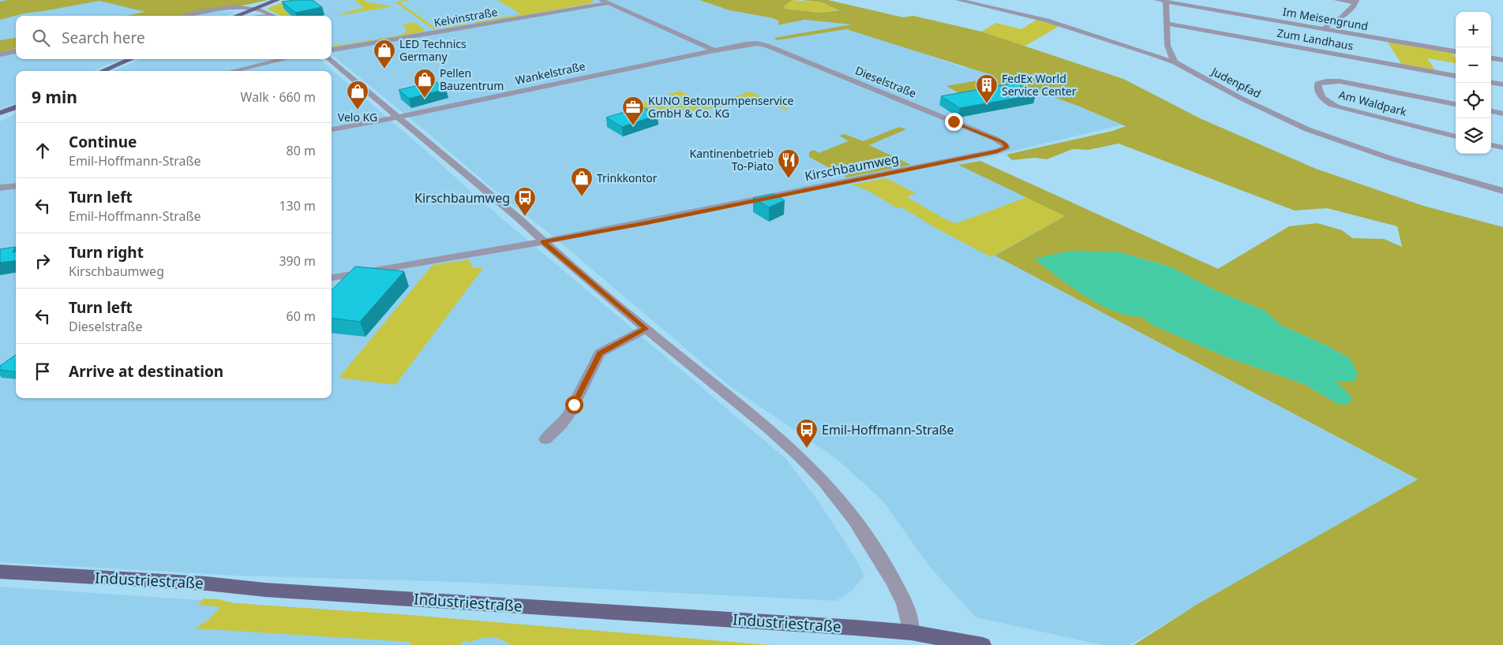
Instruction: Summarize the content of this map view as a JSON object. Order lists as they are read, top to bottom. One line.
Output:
{"streets":{"main road":["Industriestraße"],"street":["Kelvinstraße","Im Meisengrund","Zum Landhaus","Wankelstraße","Dieselstraße","Judenpfad","Am Waldpark","Kirschbaumweg"]},"crossings":[["Wankelstraße","Dieselstraße"],["Dieselstraße","Kirschbaumweg"]],"places":{"shop":["LED Technics Germany","Pellen Bauzentrum","Velo KG","Trinkkontor"],"building":["FedEx World Service Center"],"office":["KUNO Betonpumpenservice GmbH & Co. KG"],"restaurant":["Kantinenbetrieb To-Piato"],"bus stop":["Kirschbaumweg","Emil-Hoffmann-Straße"]},"page":{"map_buttons":["+","−"],"search":"Search here","heading":["9 min","Walk · 660 m"],"list":[["Continue","Emil-Hoffmann-Straße","80 m"],["Turn left","Emil-Hoffmann-Straße","130 m"],["Turn right","Kirschbaumweg","390 m"],["Turn left","Dieselstraße","60 m"],"Arrive at destination"]}}
